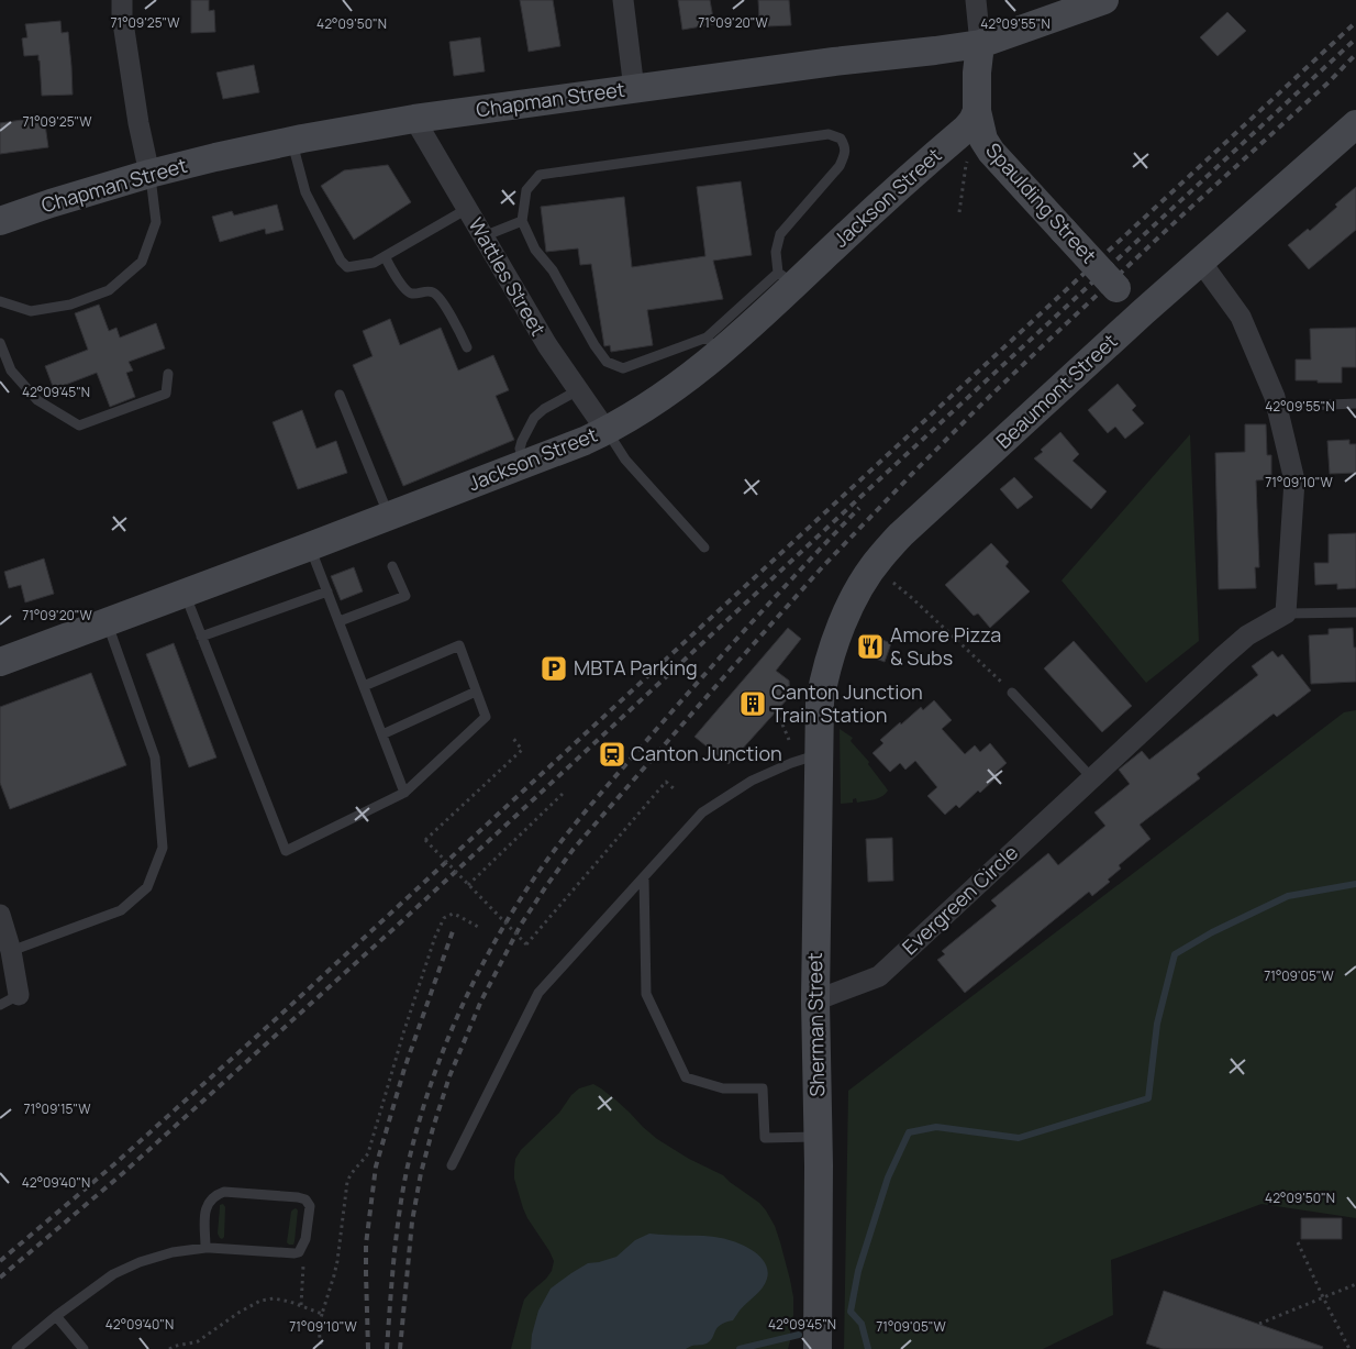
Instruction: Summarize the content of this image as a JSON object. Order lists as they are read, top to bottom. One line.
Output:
{"streets":{"main road":["Chapman Street","Jackson Street","Spaulding Street","Beaumont Street","Sherman Street"],"street":["Wattles Street","Evergreen Circle"]},"crossings":[["Chapman Street","Spaulding Street"],["Chapman Street","Wattles Street"],["Jackson Street","Spaulding Street"],["Jackson Street","Wattles Street"],["Spaulding Street","Beaumont Street"],["Beaumont Street","Sherman Street"],["Evergreen Circle","Sherman Street"]],"places":{"restaurant":["Amore Pizza & Subs"],"parking":["MBTA Parking"],"building":["Canton Junction Train Station"],"station":["Canton Junction"]},"coordinates":["71°09'25\"W","71°09'20\"W","42°09'50\"N","42°09'55\"N","42°09'45\"N","71°09'10\"W","71°09'05\"W","71°09'15\"W","42°09'40\"N"]}
